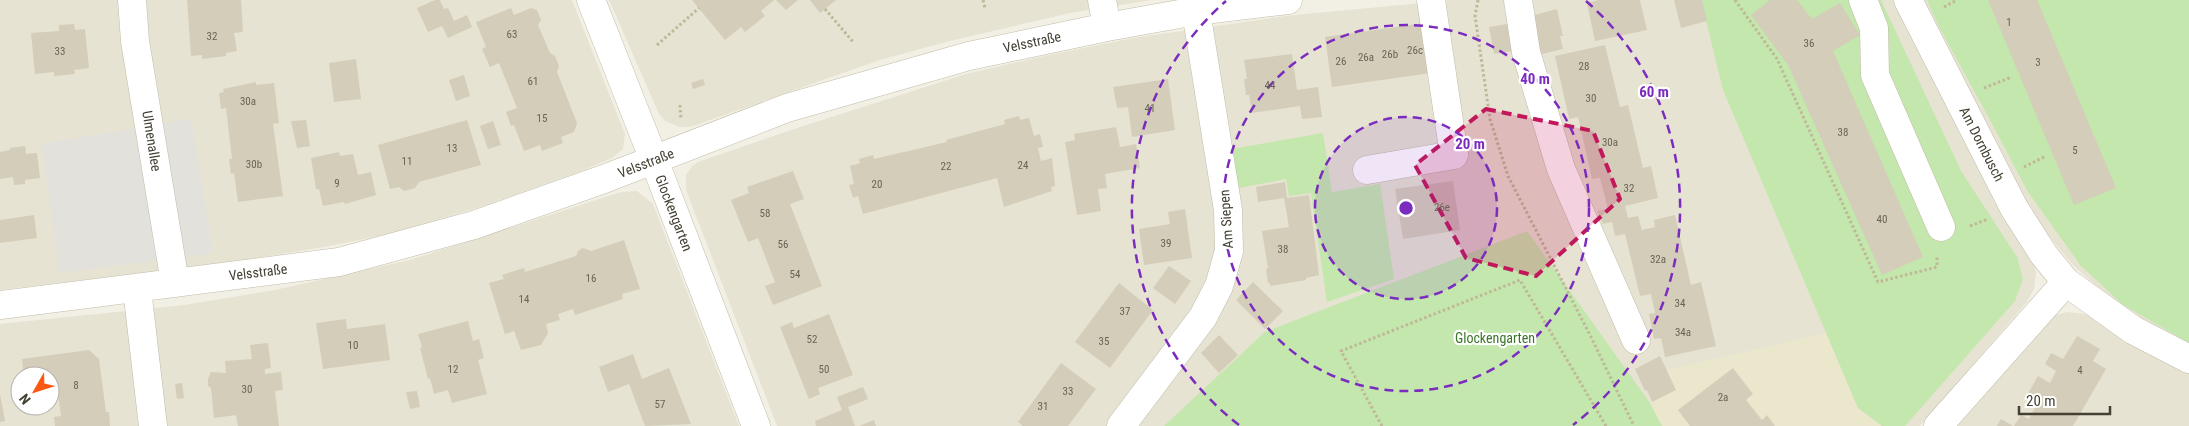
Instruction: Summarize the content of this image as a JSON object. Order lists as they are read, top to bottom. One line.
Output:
{"streets":{"street":["Velsstraße","Ulmenallee","Am Dornbusch","Glockengarten","Am Siepen"]},"crossings":[["Velsstraße","Ulmenallee"],["Velsstraße","Glockengarten"],["Velsstraße","Am Siepen"]],"parks":["Glockengarten"],"house_numbers":["1","63","32","36","26c","33","26b","26a","26","3","28","61","44","30","30a","41","15","38","30a","13","5","11","30b","24","22","9","20","32","26e","58","40","39","56","38","32a","54","16","14","34","37","34a","52","35","10","12","50","4","8","30","33","2a","57","31"],"scale_bar":"20 m","north":"bottom left","rings":["40 m","60 m","20 m"]}
